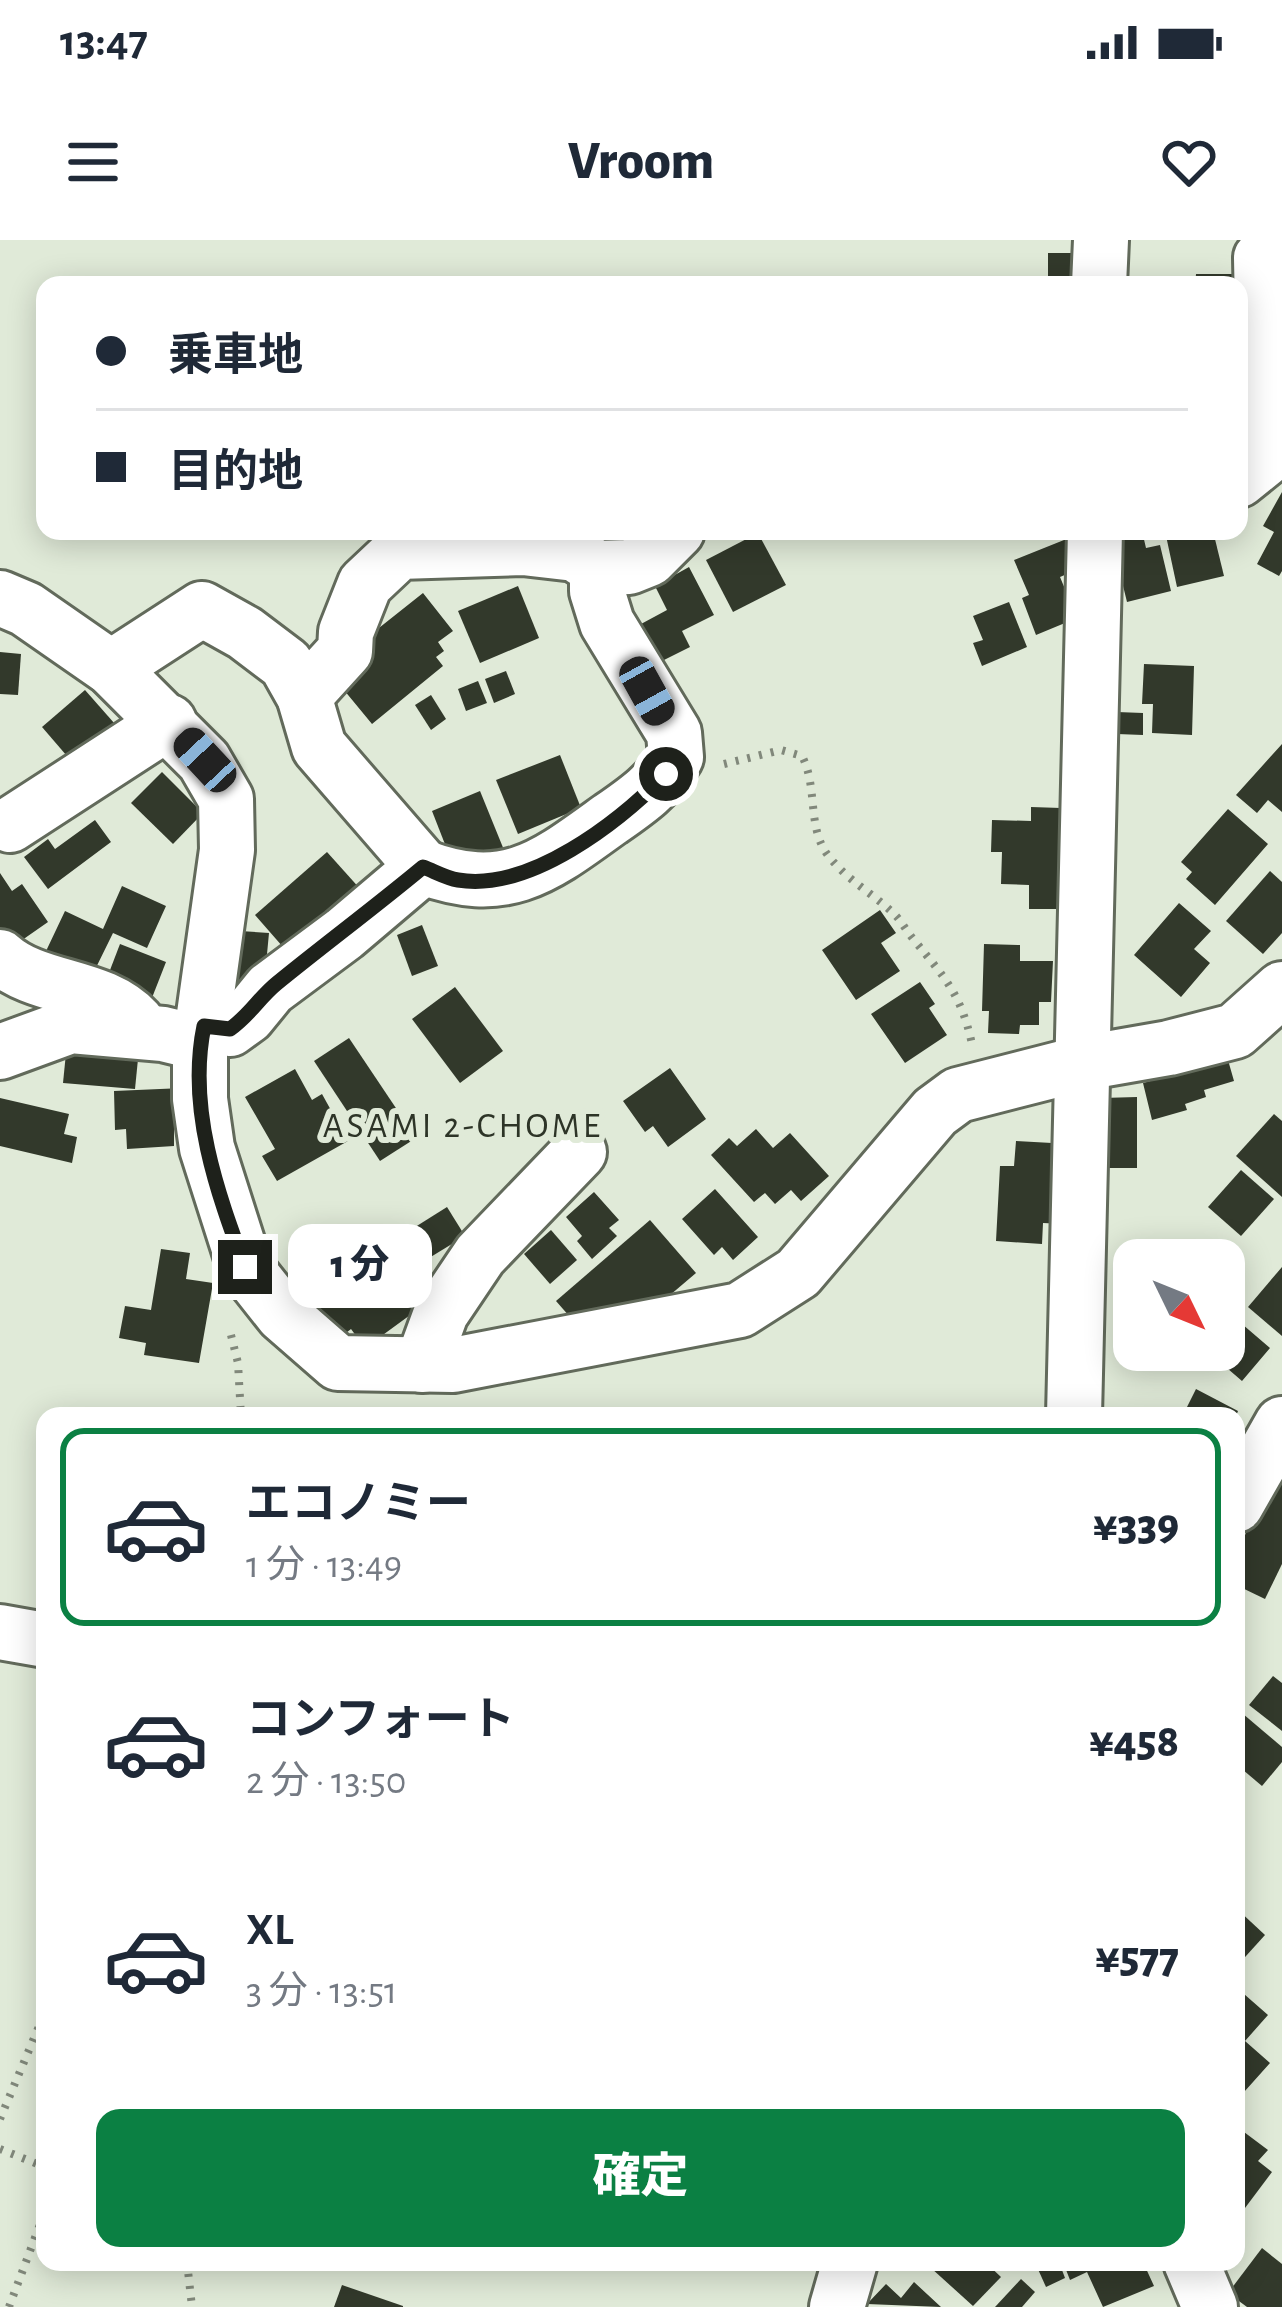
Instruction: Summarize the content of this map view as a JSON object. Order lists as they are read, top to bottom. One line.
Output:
{"districts":["ASAMI 2-CHOME"],"north":"bottom right","page":{"status":"13:47","header":"Vroom","banner":["乗車地","目的地"],"bubble":"1 分","list":[{"name":"エコノミー","note":"1 分 · 13:49","value":"¥339"},{"name":"コンフォート","note":"2 分 · 13:50","value":"¥458"},{"name":"XL","note":"3 分 · 13:51","value":"¥577"}],"buttons":"確定"}}
